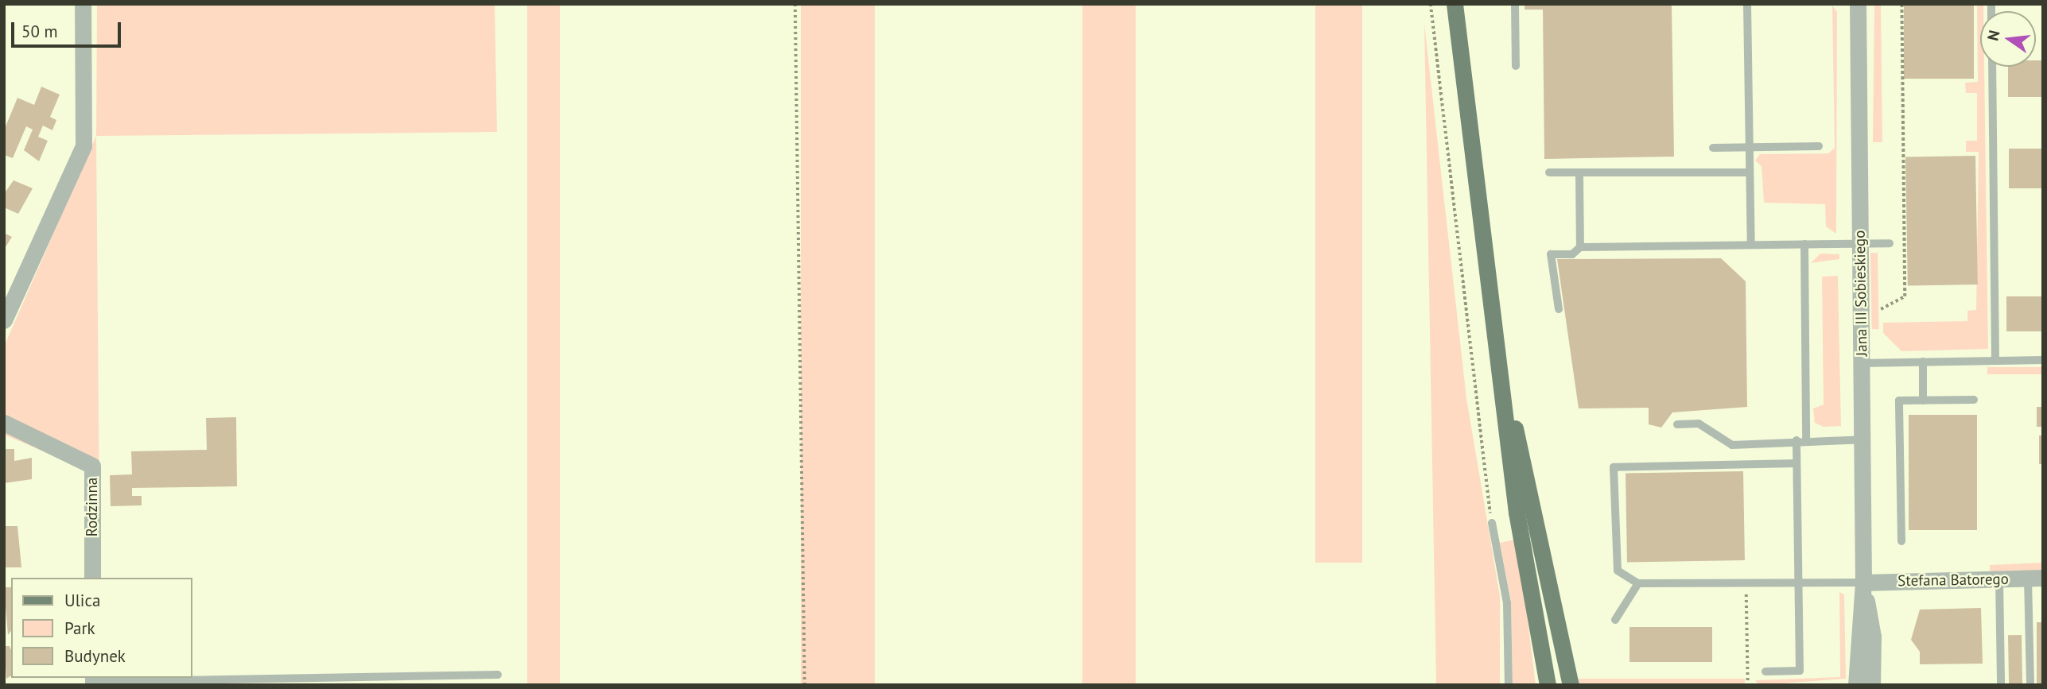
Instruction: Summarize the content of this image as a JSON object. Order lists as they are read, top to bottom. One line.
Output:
{"streets":{"street":["Jana III Sobieskiego","Rodzinna","Stefana Batorego"]},"crossings":[["Jana III Sobieskiego","Stefana Batorego"]],"legend":["Ulica","Park","Budynek"],"scale_bar":"50 m","north":"left"}
